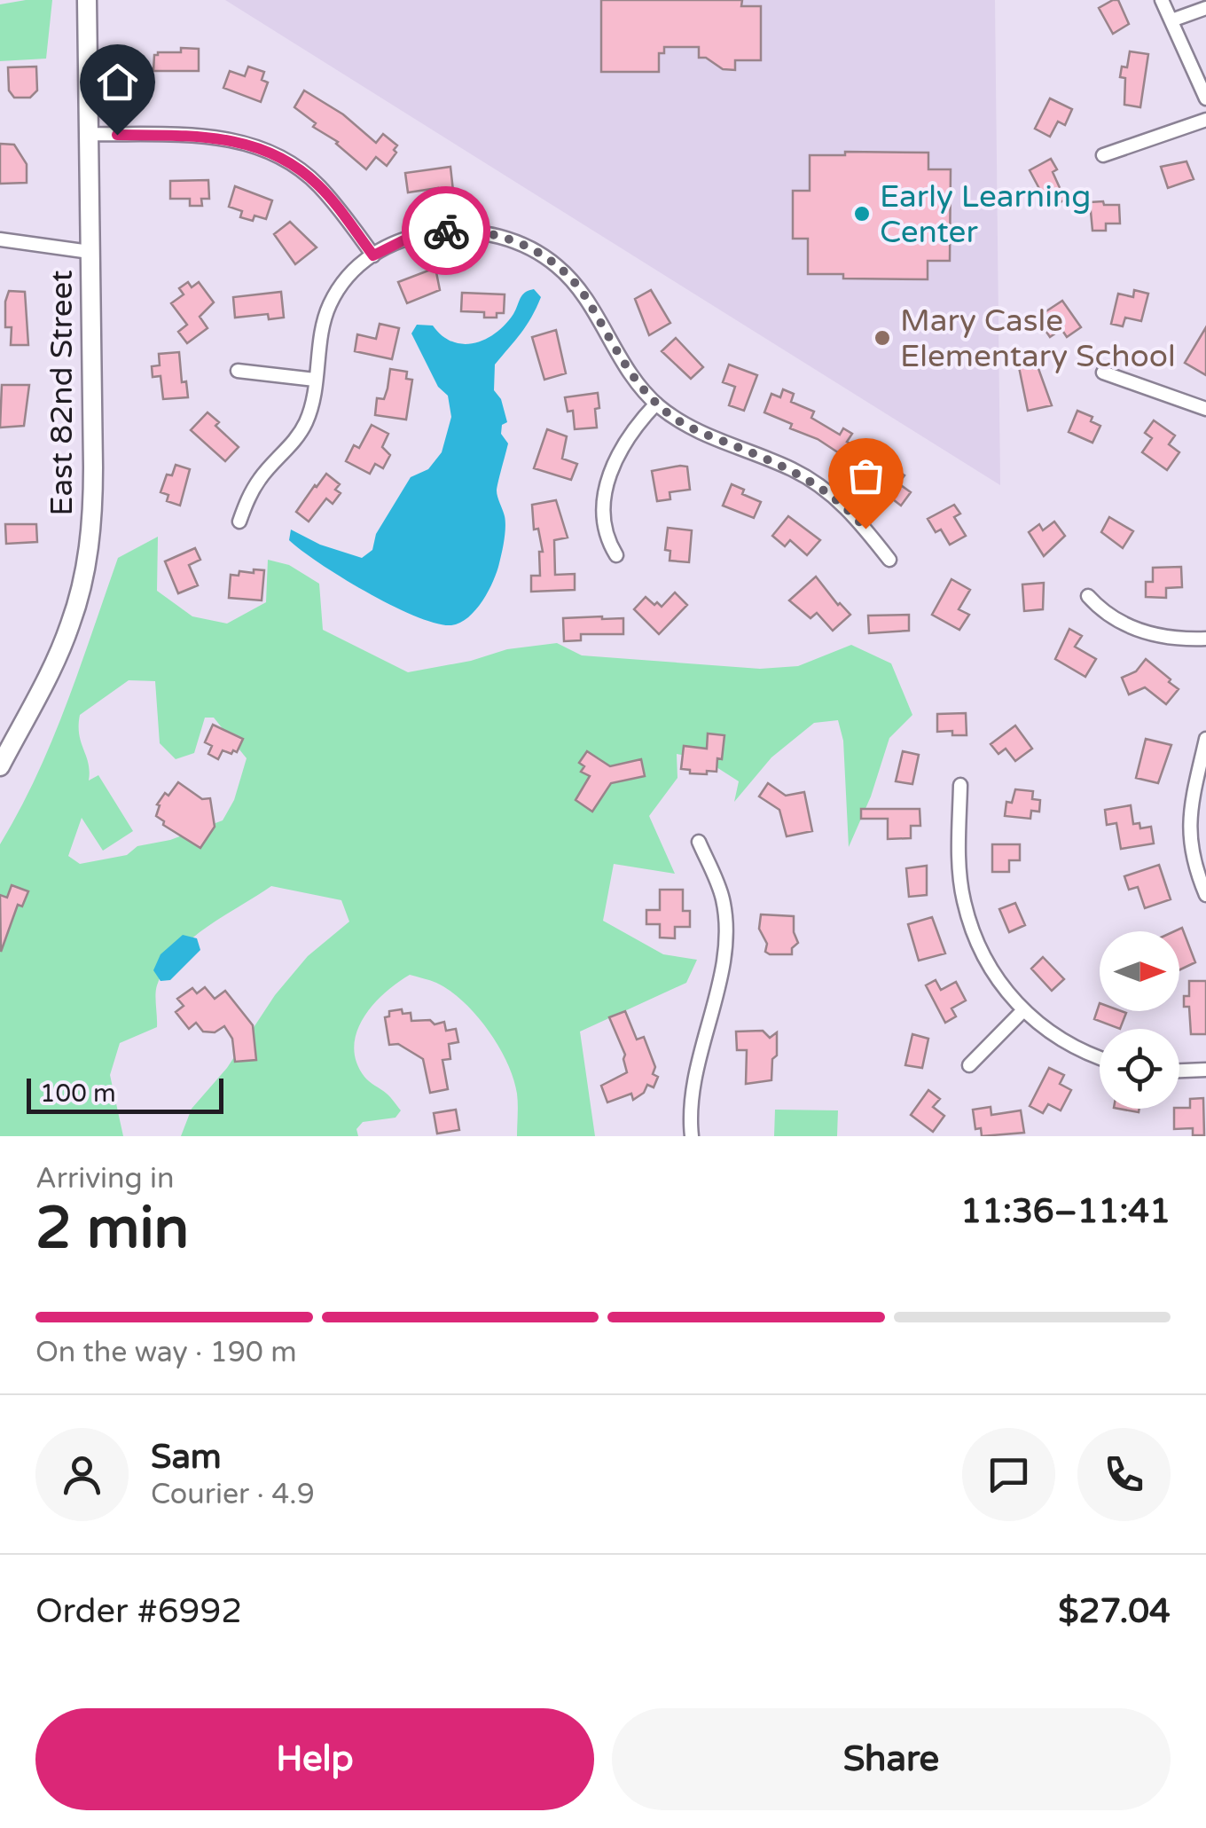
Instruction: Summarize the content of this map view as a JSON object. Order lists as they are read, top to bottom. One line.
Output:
{"streets":{"main road":["East 82nd Street"]},"places":["Early Learning Center","Mary Casle Elementary School"],"scale_bar":"100 m","north":"right","page":{"scale":"100 m","heading":["2 min","Arriving in","11:36–11:41"],"panel":["Sam","Courier · 4.9","Order #6992","$27.04"],"bar":"On the way · 190 m","buttons":["Help","Share"]}}
